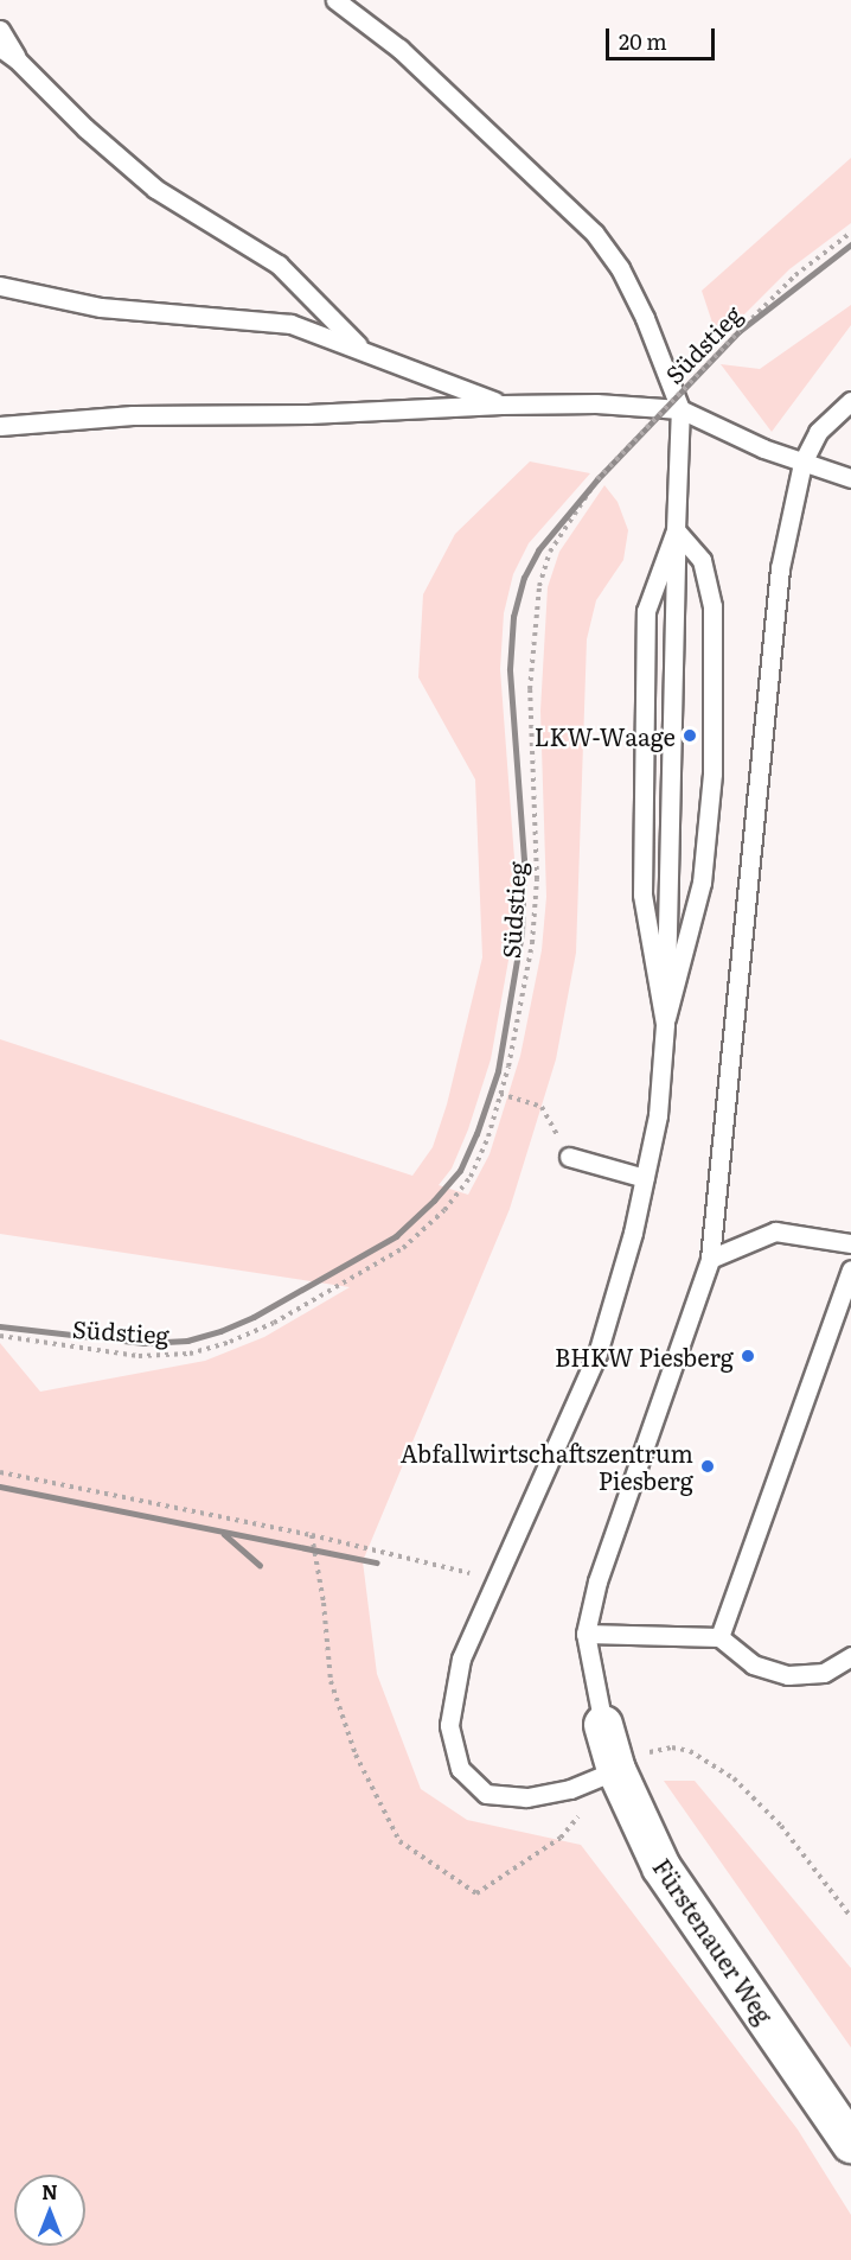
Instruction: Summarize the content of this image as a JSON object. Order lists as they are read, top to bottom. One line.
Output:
{"streets":{"street":["Fürstenauer Weg"],"path":["Südstieg"]},"places":["LKW-Waage","BHKW Piesberg","Abfallwirtschaftszentrum Piesberg"],"scale_bar":"20 m","north":"top"}
